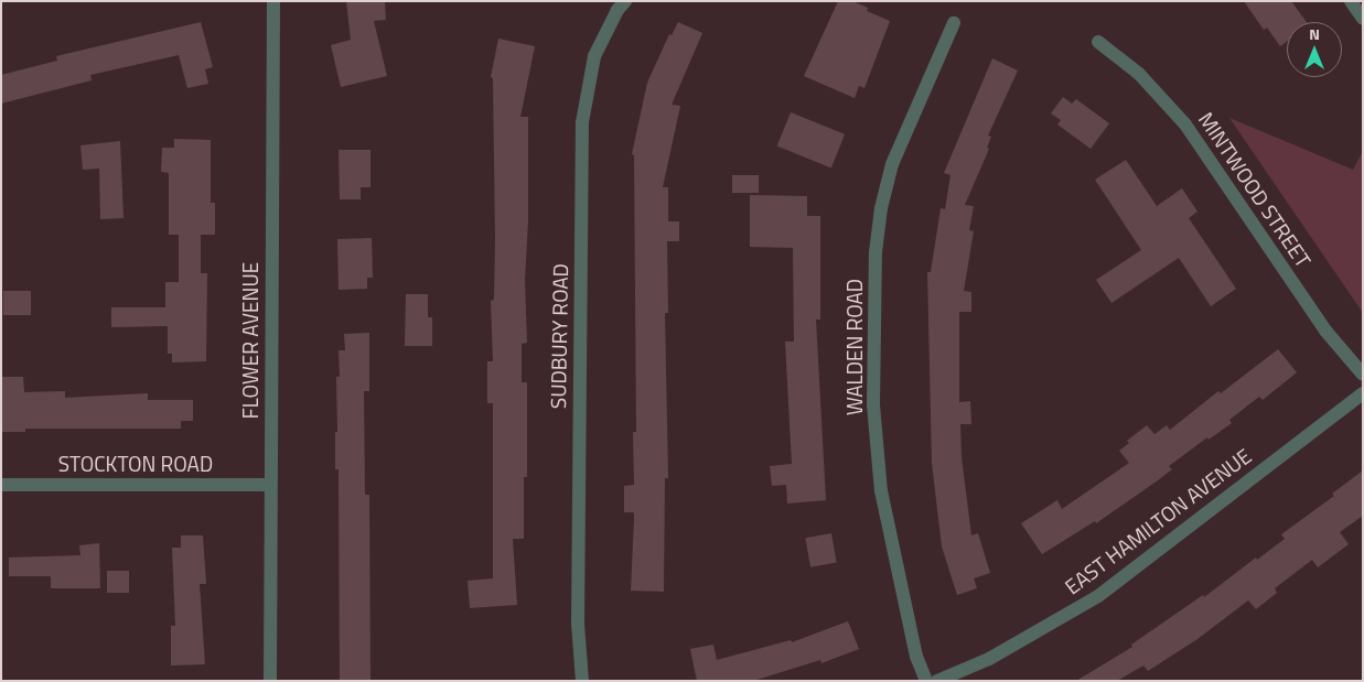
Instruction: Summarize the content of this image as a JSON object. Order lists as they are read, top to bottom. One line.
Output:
{"streets":{"street":["MINTWOOD STREET","SUDBURY ROAD","FLOWER AVENUE","WALDEN ROAD","STOCKTON ROAD","EAST HAMILTON AVENUE"]},"crossings":[["FLOWER AVENUE","STOCKTON ROAD"]],"north":"top"}
